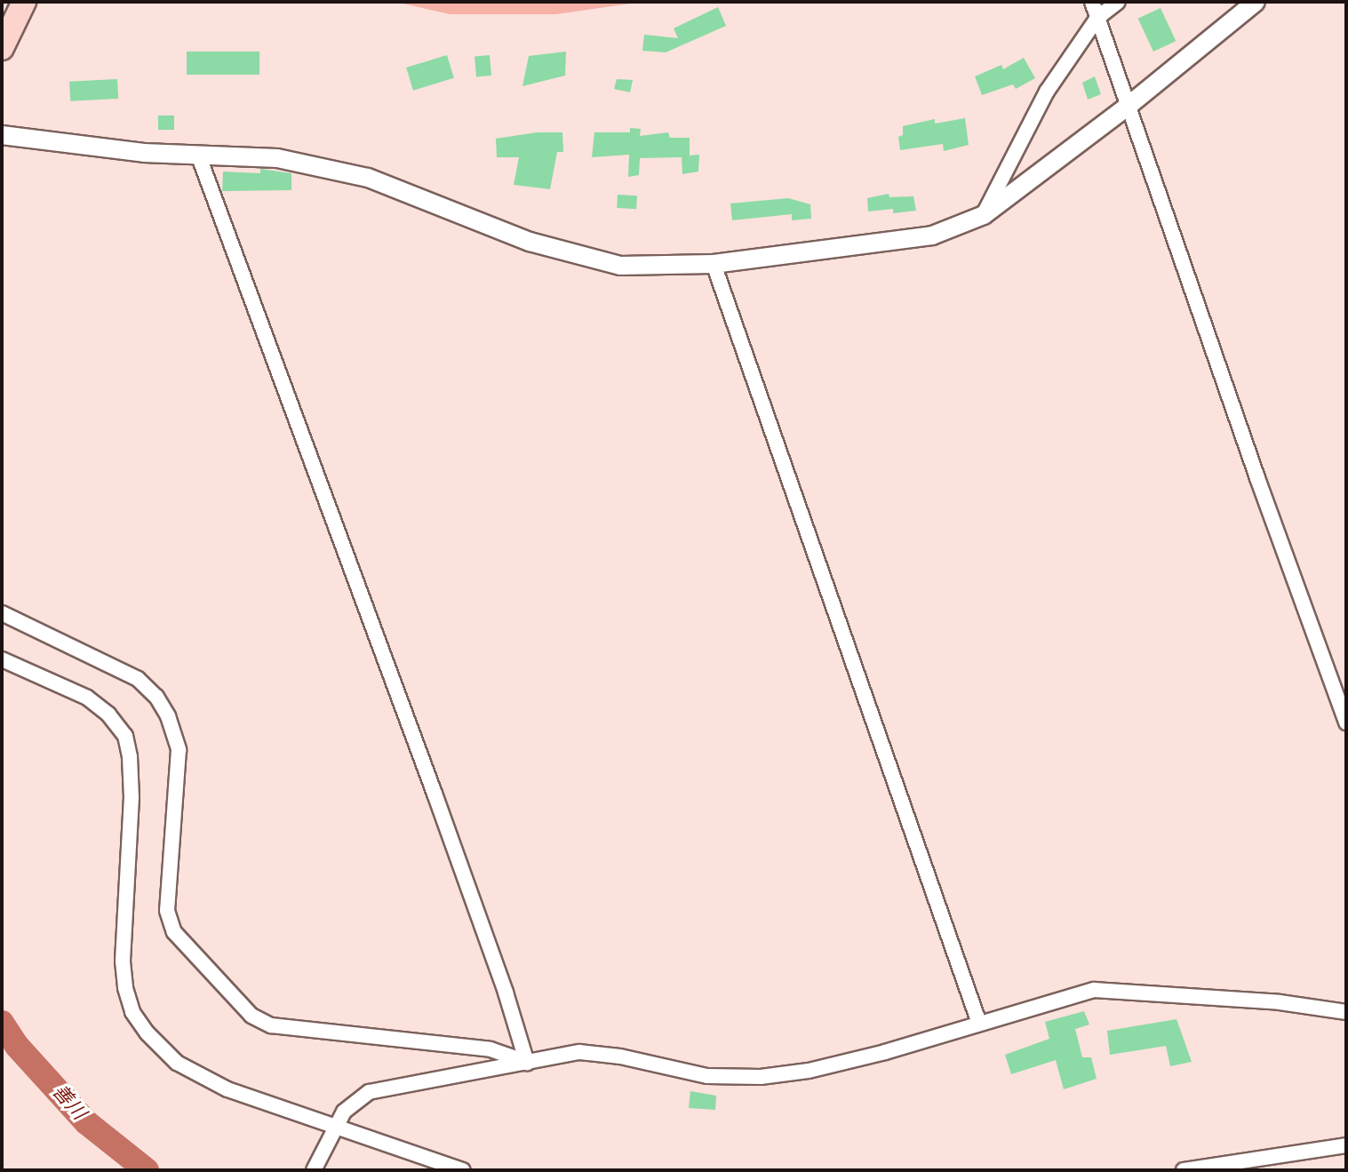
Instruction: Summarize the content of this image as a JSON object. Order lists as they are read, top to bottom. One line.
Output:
{"water":["善川"]}
